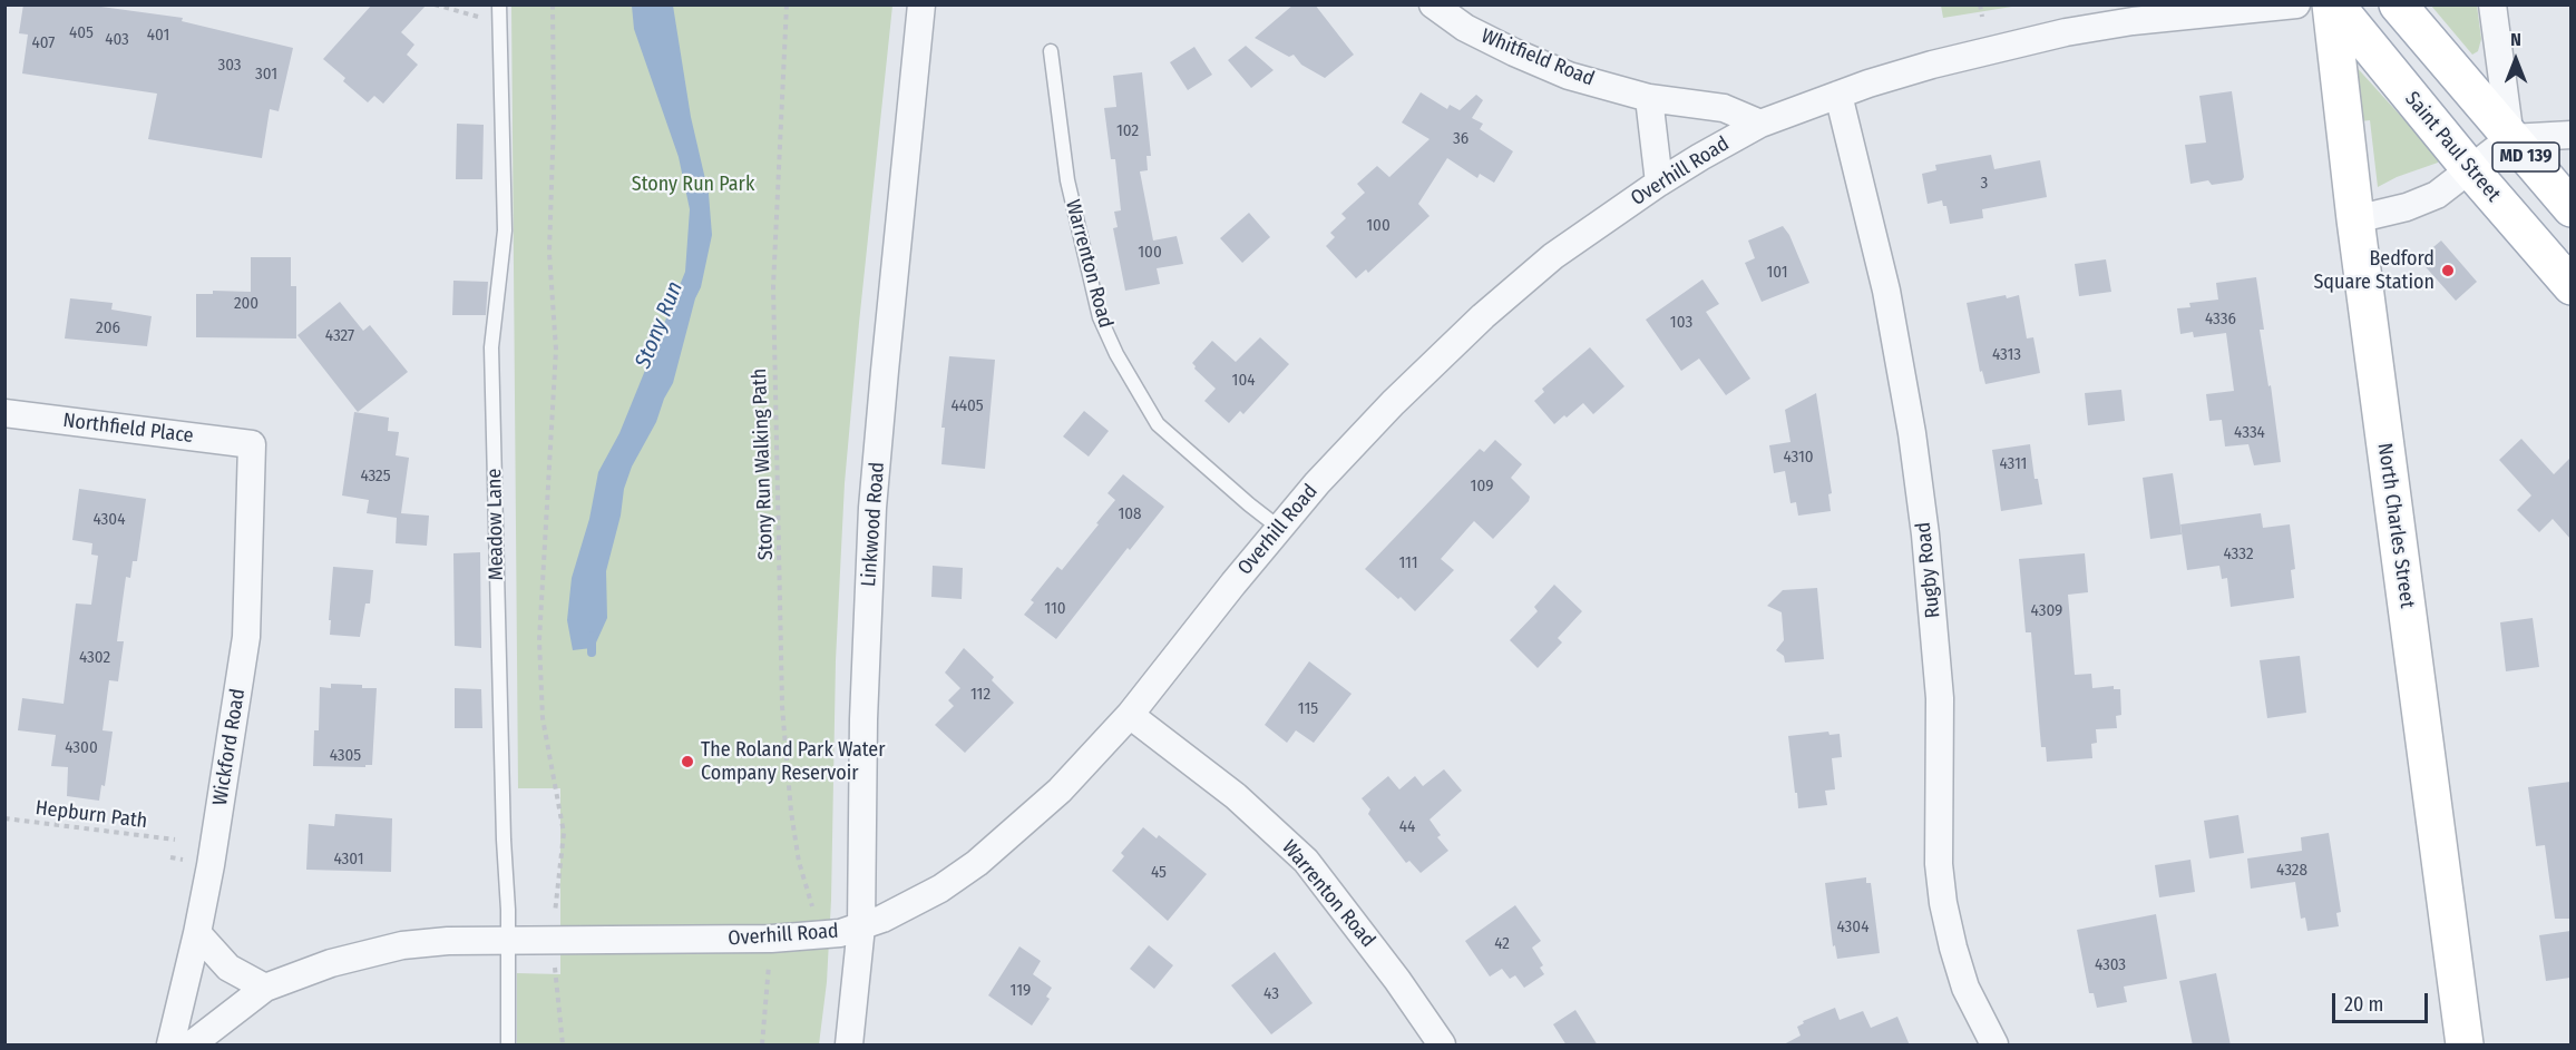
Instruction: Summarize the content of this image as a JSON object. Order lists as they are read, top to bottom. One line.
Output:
{"streets":{"main road":["Saint Paul Street","MD 139","North Charles Street"],"street":["Whitfield Road","Overhill Road","Warrenton Road","Northfield Place","Linkwood Road","Rugby Road","Wickford Road"],"lane":["Meadow Lane"],"path":["Stony Run Walking Path","Hepburn Path"]},"crossings":[["Whitfield Road","Overhill Road"],["Saint Paul Street","North Charles Street"],["Overhill Road","Warrenton Road"],["Overhill Road","Meadow Lane"],["Overhill Road","Linkwood Road"],["Overhill Road","Rugby Road"],["Northfield Place","Wickford Road"]],"water":["Stony Run"],"parks":["Stony Run Park"],"places":["Bedford Square Station","The Roland Park Water Company Reservoir"],"house_numbers":["405","401","403","407","303","301","102","36","3","100","100","101","200","4336","103","206","4327","4313","104","4405","4334","4310","4311","4325","109","108","4304","4332","111","110","4309","4302","112","115","4300","4305","44","4301","4328","45","4304","42","4303","119","43"],"scale_bar":"20 m","north":"top"}
